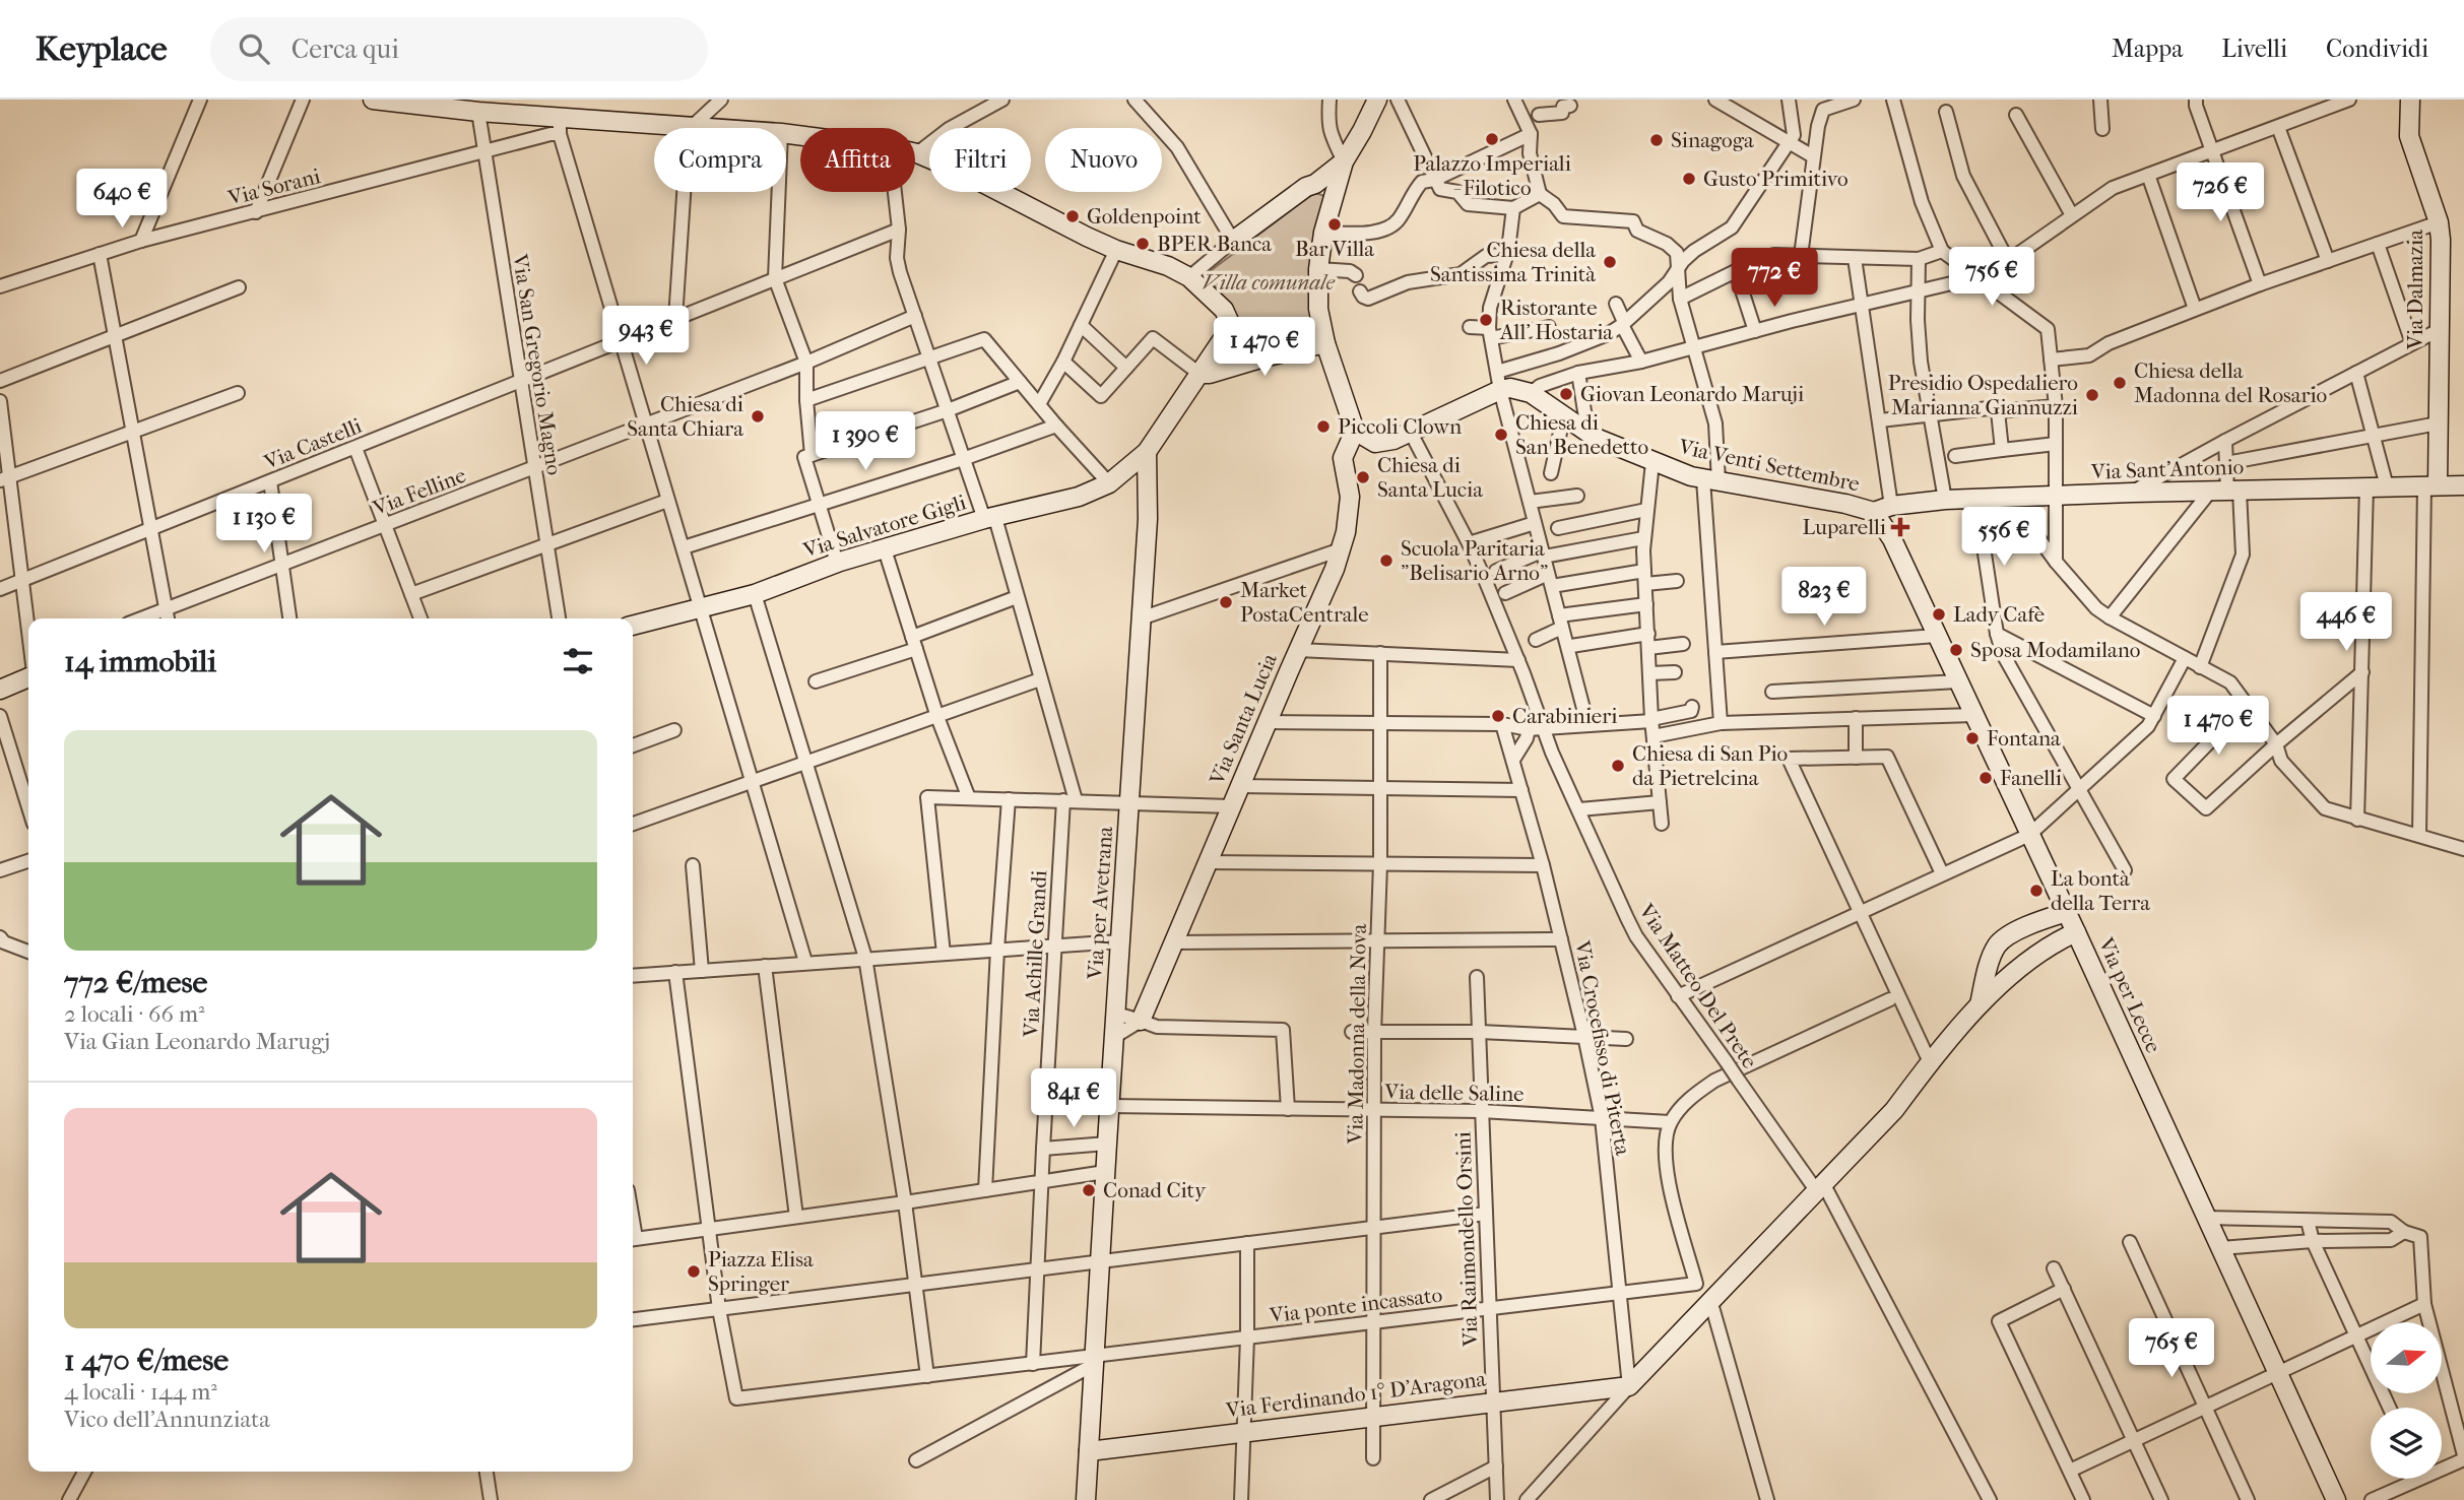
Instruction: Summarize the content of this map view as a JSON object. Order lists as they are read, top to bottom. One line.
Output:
{"streets":{"street":["Via Sorani","Via Dalmazia","Via San Gregorio Magno","Via Castelli","Via Venti Settembre","Via Sant'Antonio","Via Felline","Via Salvatore Gigli","Via Santa Lucia","Via per Avetrana","Via Achille Grandi","Via Matteo Del Prete","Via per Lecce","Via Madonna della Nova","Via Crocefisso di Piterta","Via delle Saline","Via Raimondello Orsini","Via ponte incassato","Via Ferdinando 1° D'Aragona"]},"crossings":[["Via Sorani","Via San Gregorio Magno"],["Via Dalmazia","Via Sant'Antonio"],["Via San Gregorio Magno","Via Castelli"],["Via San Gregorio Magno","Via Felline"],["Via Castelli","Via Achille Grandi"],["Via Venti Settembre","Via Sant'Antonio"],["Via Venti Settembre","Via per Lecce"],["Via Sant'Antonio","Via per Lecce"],["Via Felline","Via Achille Grandi"],["Via Salvatore Gigli","Via per Avetrana"],["Via Salvatore Gigli","Via Achille Grandi"],["Via per Avetrana","Via delle Saline"],["Via per Avetrana","Via ponte incassato"],["Via per Avetrana","Via Ferdinando 1° D'Aragona"],["Via Achille Grandi","Via ponte incassato"],["Via Madonna della Nova","Via delle Saline"],["Via Madonna della Nova","Via ponte incassato"],["Via Madonna della Nova","Via Ferdinando 1° D'Aragona"],["Via Crocefisso di Piterta","Via delle Saline"],["Via Crocefisso di Piterta","Via ponte incassato"],["Via Crocefisso di Piterta","Via Ferdinando 1° D'Aragona"],["Via delle Saline","Via Raimondello Orsini"],["Via delle Saline","Via ponte incassato"],["Via Raimondello Orsini","Via ponte incassato"],["Via Raimondello Orsini","Via Ferdinando 1° D'Aragona"]],"parks":["Villa comunale"],"places":{"other":["Palazzo Imperiali - Filotico","Sinagoga","Gusto Primitivo","Goldenpoint","Bar Villa","BPER Banca","Chiesa della Santissima Trinità","Ristorante All' Hostaria","Chiesa della Madonna del Rosario","Giovan Leonardo Maruji","Presidio Ospedaliero Marianna Giannuzzi","Chiesa di Santa Chiara","Piccoli Clown","Chiesa di San Benedetto","Chiesa di Santa Lucia","Scuola Paritaria \"Belisario Arno\"","Market PostaCentrale","Lady Cafè","Sposa Modamilano","Carabinieri","Fontana","Chiesa di San Pio da Pietrelcina","Fanelli","La bontà della Terra","Conad City","Piazza Elisa Springer"],"health":["Luparelli"]},"north":"right","page":{"header":"Keyplace","search":"Cerca qui","nav":["Mappa","Livelli","Condividi"],"chip":["Compra","Affitta","Filtri","Nuovo"],"price":["726 €","640 €","756 €","772 €","943 €","1 470 €","1 390 €","1 130 €","556 €","823 €","446 €","1 470 €","841 €","765 €"],"heading":"14 immobili","list":[{"name":"772 €/mese","note":"2 locali · 66 m² · Via Gian Leonardo Marugj"},{"name":"1 470 €/mese","note":"4 locali · 144 m² · Vico dell'Annunziata"}]}}
